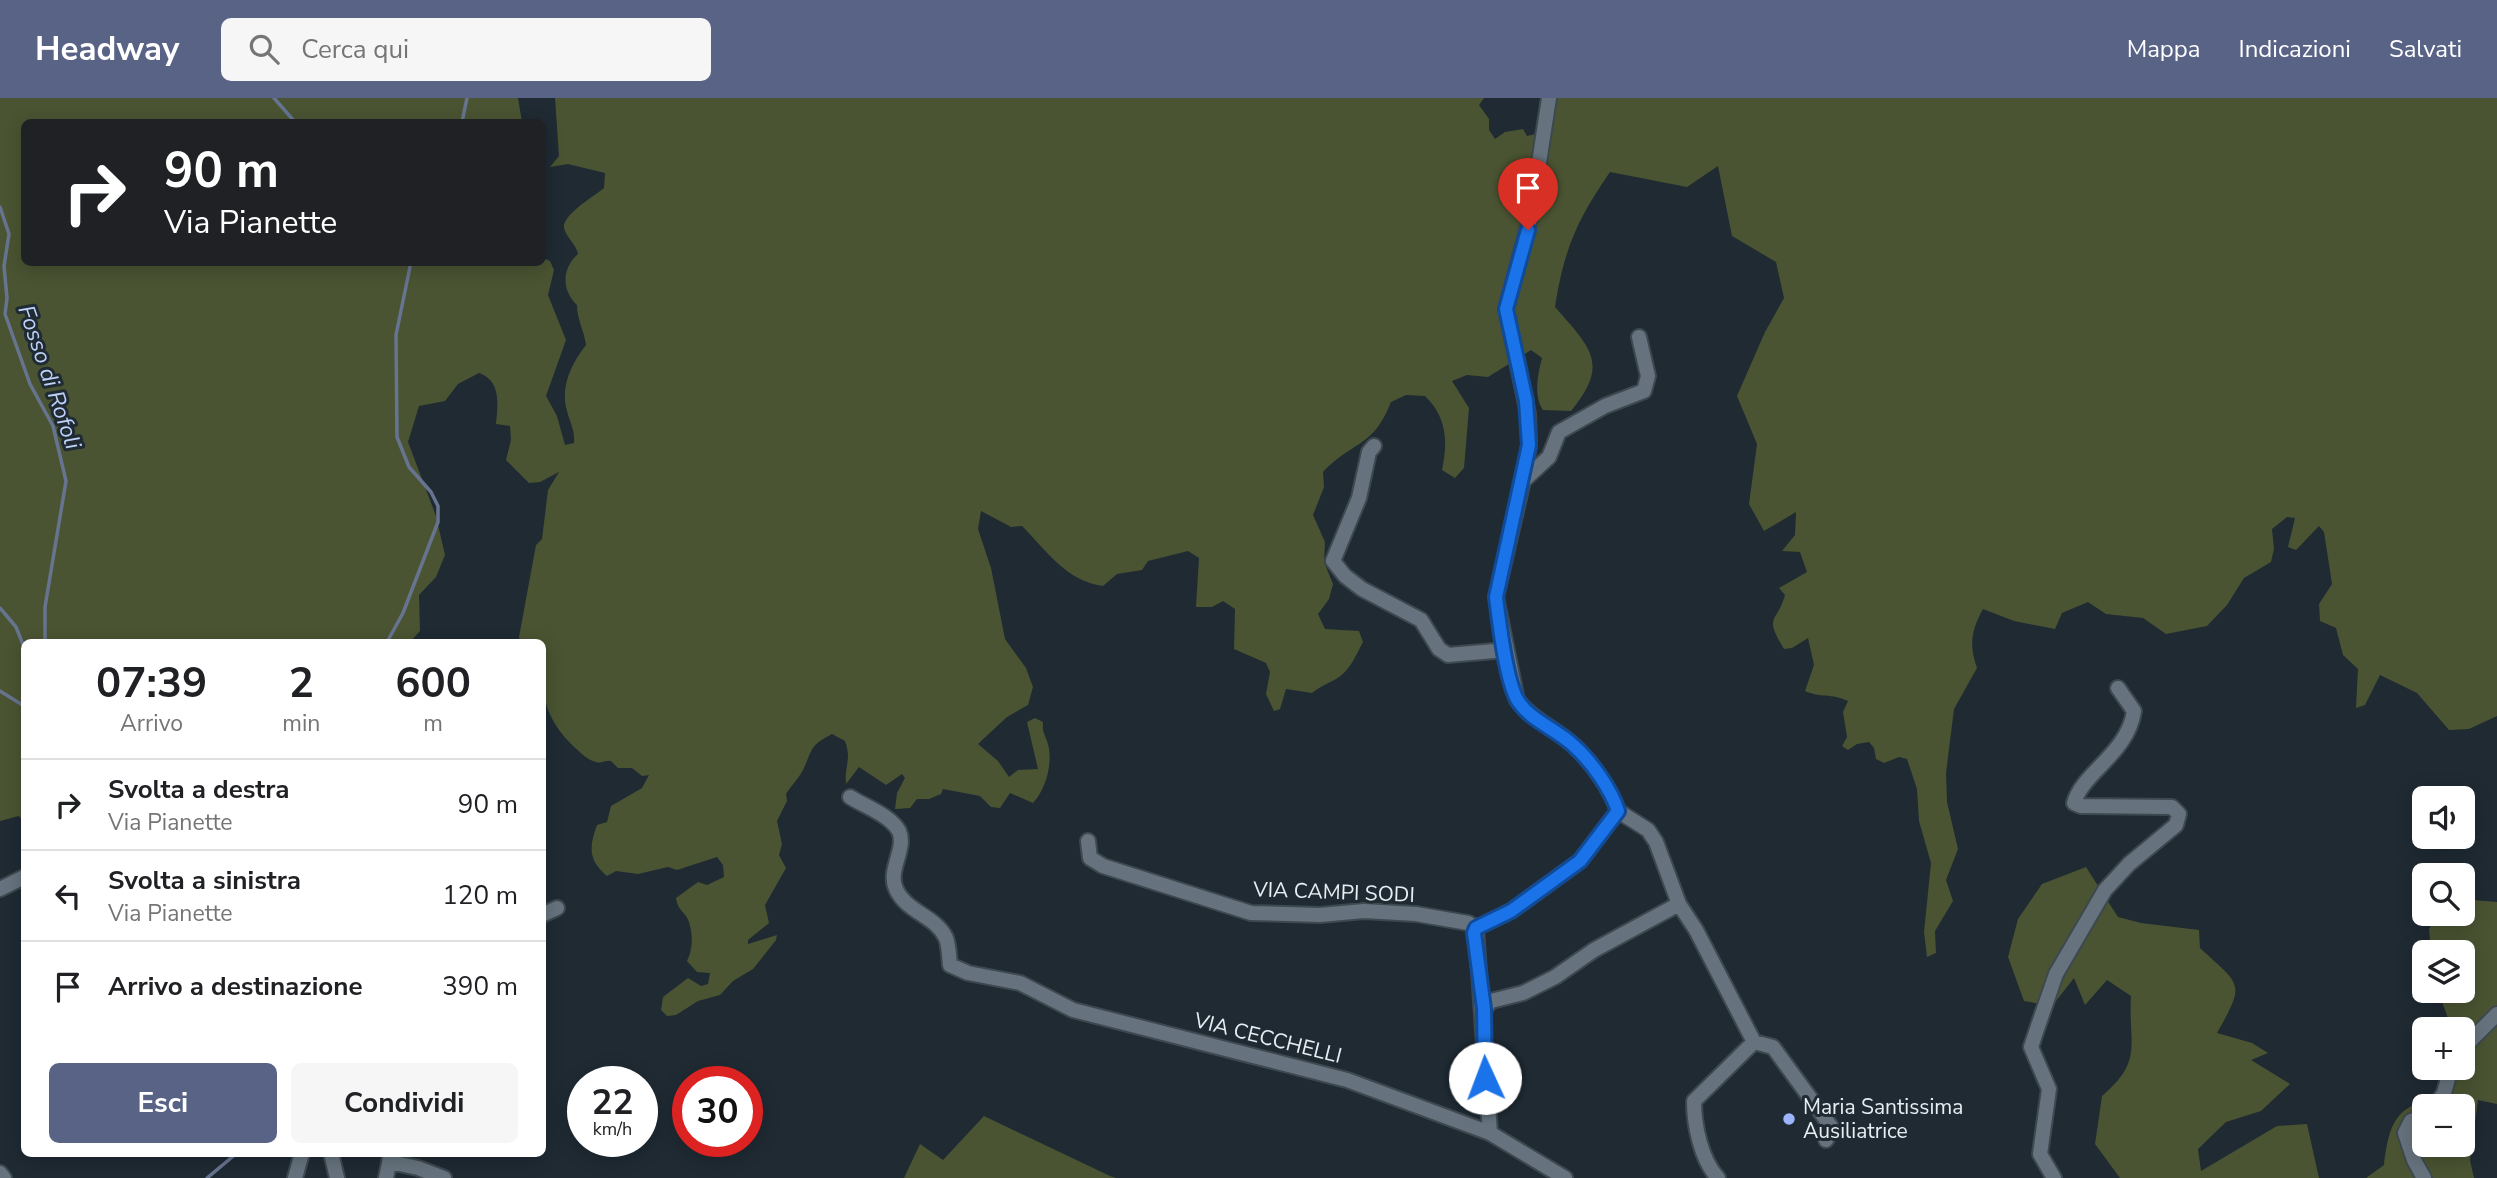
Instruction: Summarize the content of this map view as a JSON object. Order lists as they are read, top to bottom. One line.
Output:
{"streets":{"street":["VIA CAMPI SODI","VIA CECCHELLI"]},"water":["Fosso di Rofoli"],"places":["Maria Santissima Ausiliatrice"],"page":{"header":"Headway","search":"Cerca qui","nav":["Mappa","Indicazioni","Salvati"],"turn":["90 m","Via Pianette"],"eta":["07:39","Arrivo","2","min","600","m"],"list":[{"name":"Svolta a destra","note":"Via Pianette","value":"90 m"},{"name":"Svolta a sinistra","note":"Via Pianette","value":"120 m"},{"name":"Arrivo a destinazione","value":"390 m"}],"map_buttons":["+","−"],"buttons":["Esci","Condividi"],"speed":"22 km/h","limit":"30"}}
